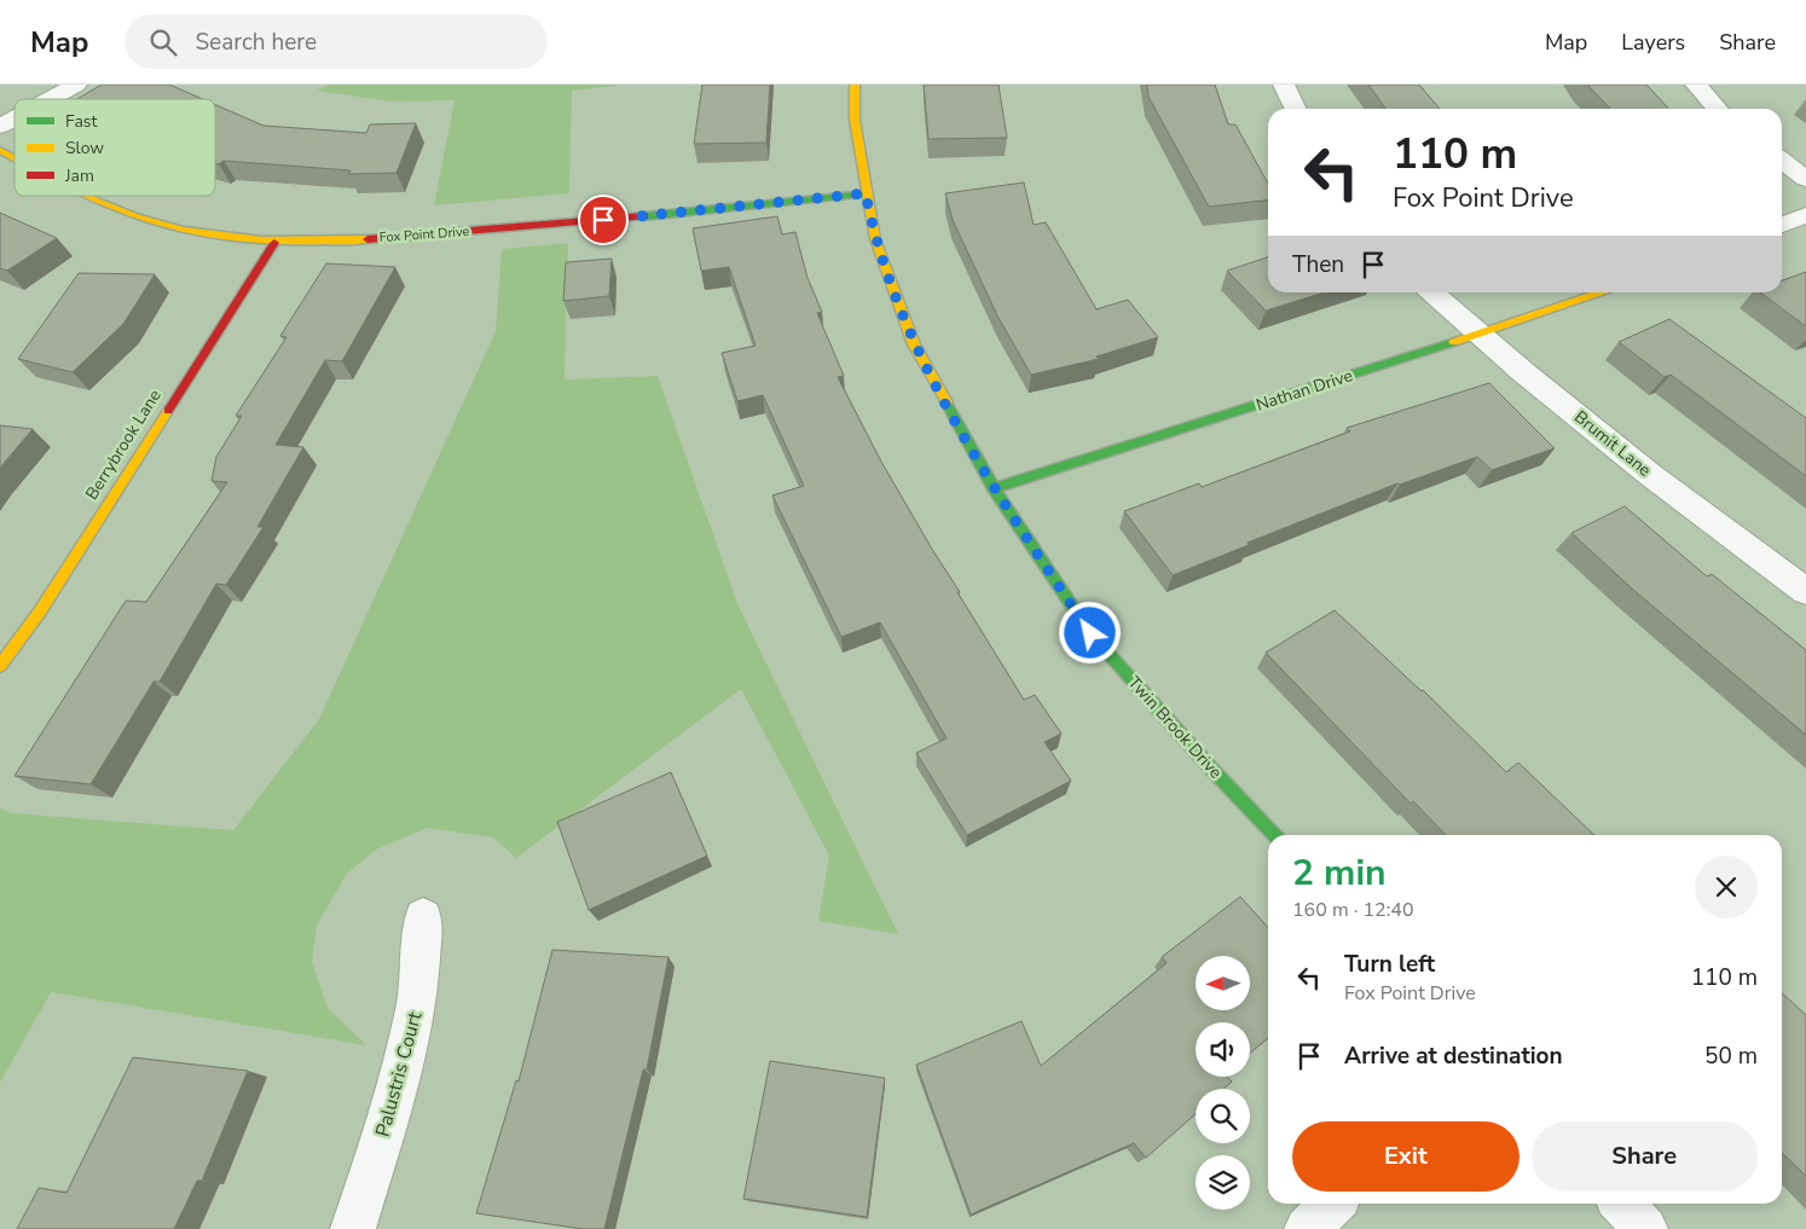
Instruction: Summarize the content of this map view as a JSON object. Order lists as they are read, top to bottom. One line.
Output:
{"streets":{"street":["Fox Point Drive","Nathan Drive","Brumit Lane","Berrybrook Lane","Twin Brook Drive","Palustris Court"]},"crossings":[["Fox Point Drive","Berrybrook Lane"],["Fox Point Drive","Twin Brook Drive"],["Nathan Drive","Brumit Lane"],["Nathan Drive","Twin Brook Drive"]],"legend":["Fast","Slow","Jam"],"north":"left","page":{"header":"Map","search":"Search here","nav":["Map","Layers","Share"],"turn":["110 m","Fox Point Drive"],"then":"Then","heading":["2 min","160 m · 12:40"],"list":[{"name":"Turn left","note":"Fox Point Drive","value":"110 m"},{"name":"Arrive at destination","value":"50 m"}],"buttons":["Exit","Share"]}}
